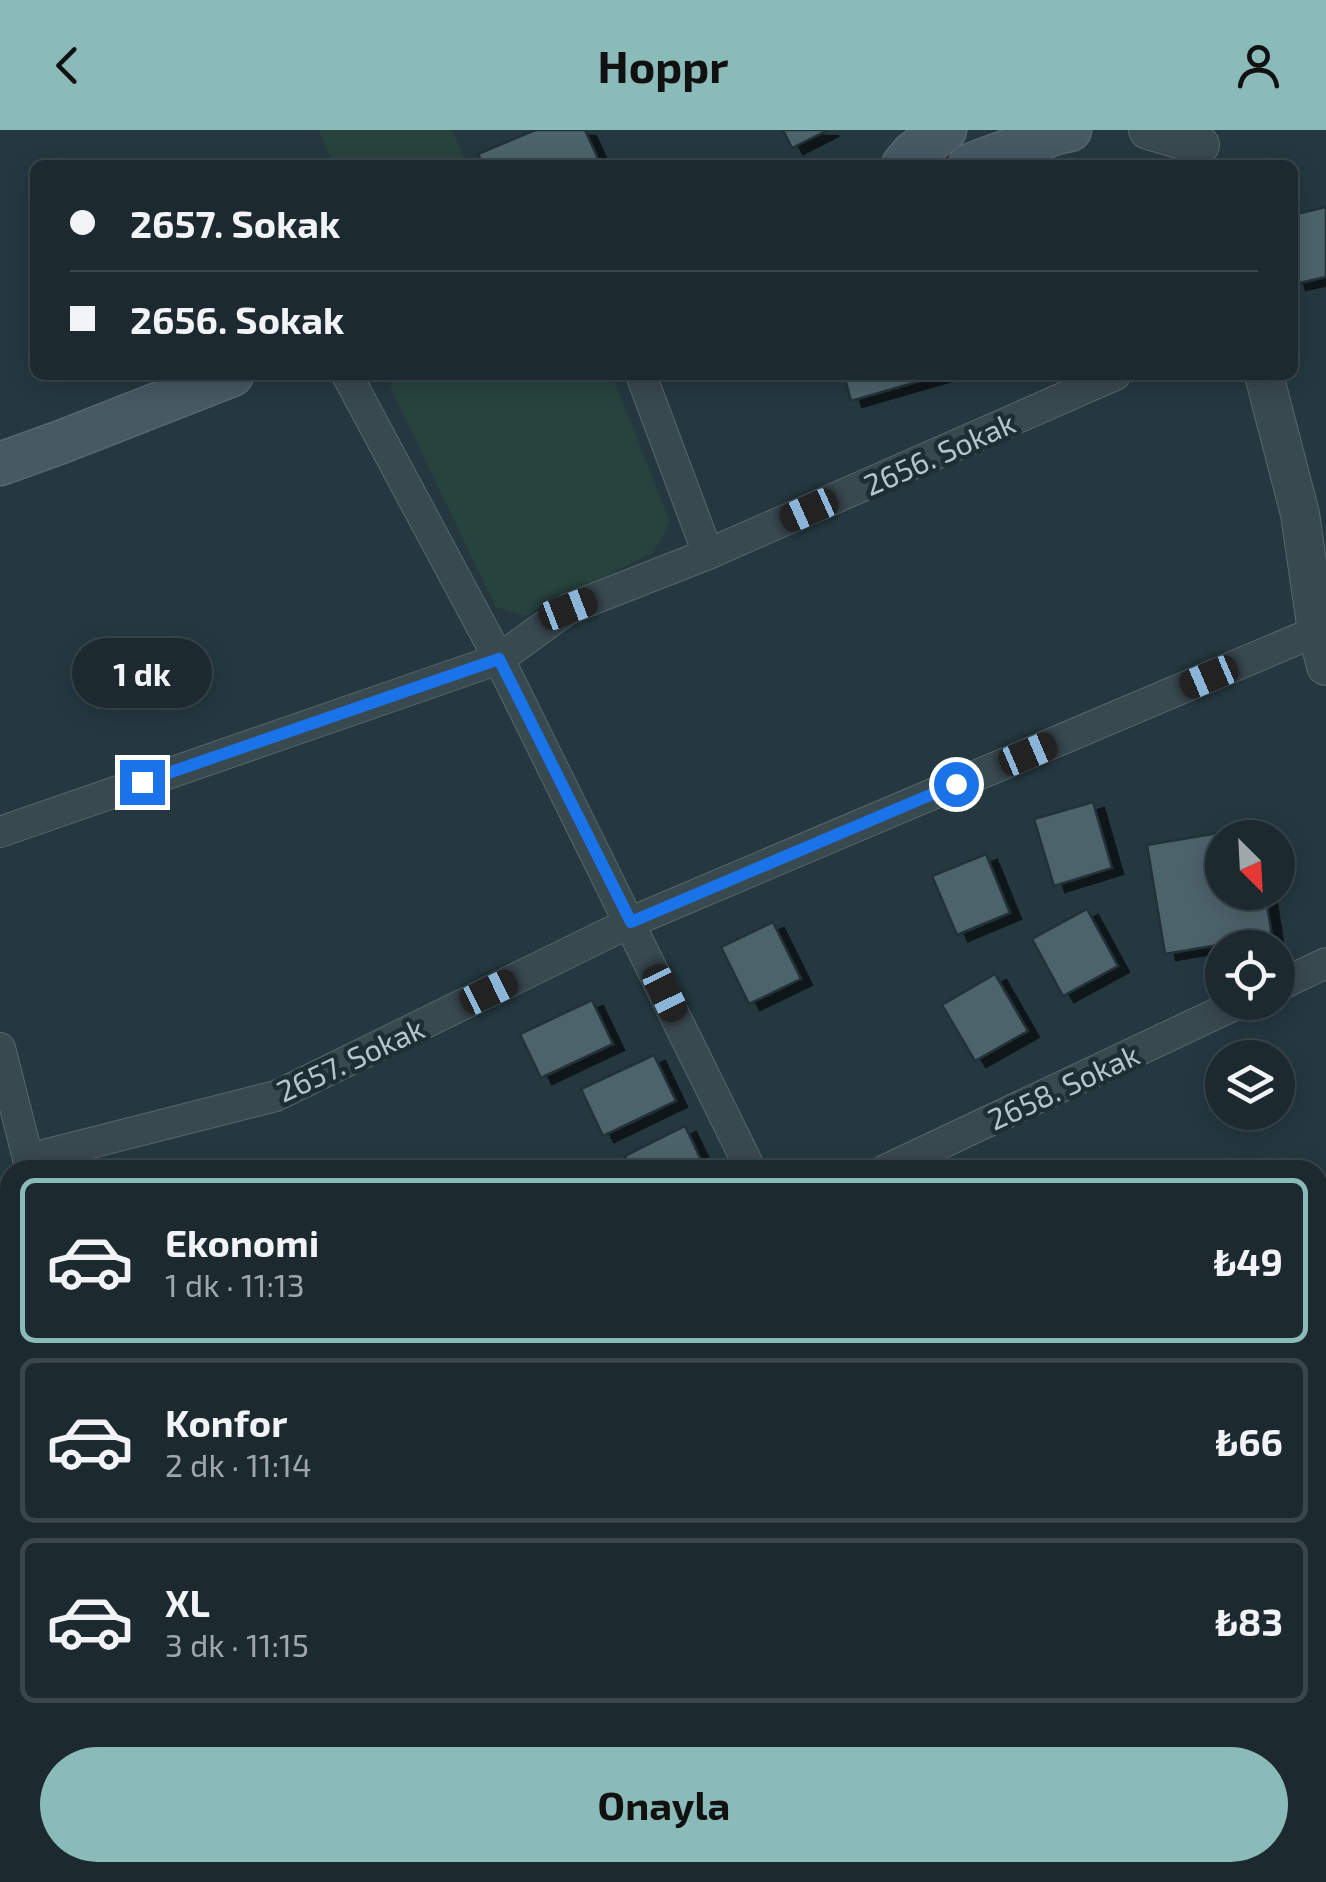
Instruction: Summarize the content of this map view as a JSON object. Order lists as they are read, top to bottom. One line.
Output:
{"streets":{"street":["2656. Sokak","2657. Sokak","2658. Sokak"]},"north":"bottom right","page":{"header":"Hoppr","banner":["2657. Sokak","2656. Sokak"],"bubble":"1 dk","list":[{"name":"Ekonomi","note":"1 dk · 11:13","value":"₺49"},{"name":"Konfor","note":"2 dk · 11:14","value":"₺66"},{"name":"XL","note":"3 dk · 11:15","value":"₺83"}],"buttons":"Onayla"}}
